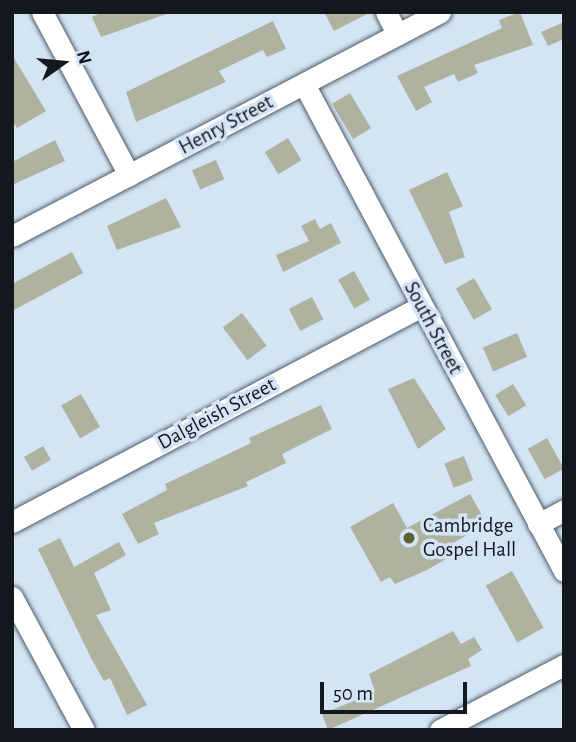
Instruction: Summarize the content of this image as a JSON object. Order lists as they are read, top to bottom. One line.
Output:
{"streets":{"street":["Henry Street","South Street","Dalgleish Street"]},"crossings":[["Henry Street","South Street"],["South Street","Dalgleish Street"]],"places":["Cambridge Gospel Hall"],"scale_bar":"50 m","north":"right"}
